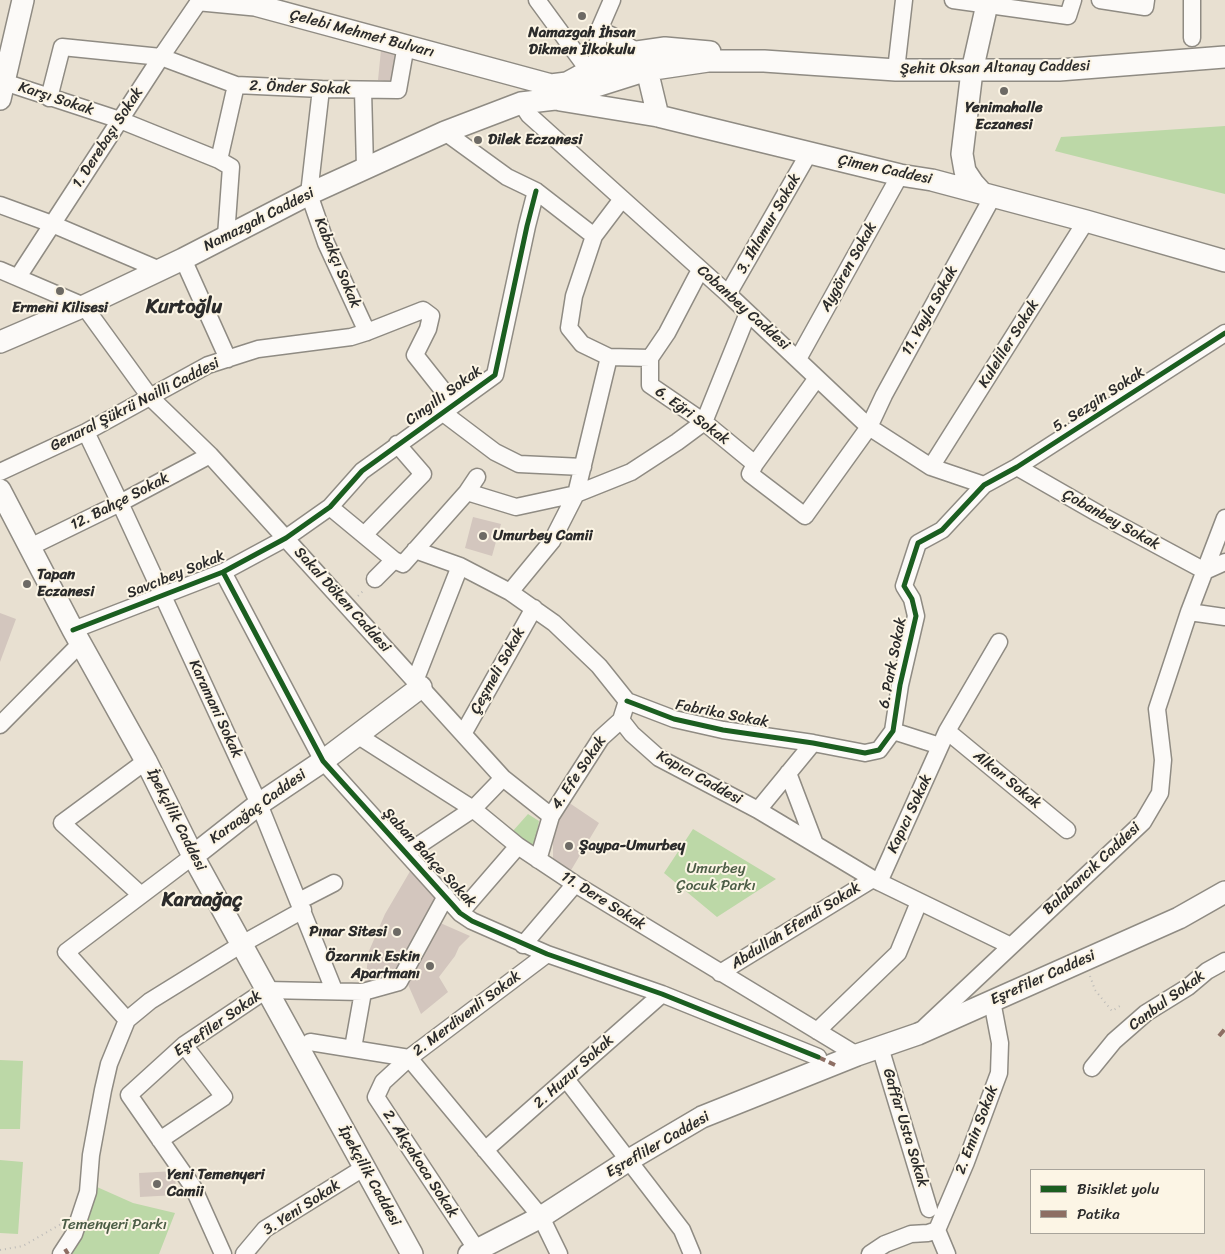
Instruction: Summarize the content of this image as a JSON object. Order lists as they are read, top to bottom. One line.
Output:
{"streets":{"main road":["Çelebi Mehmet Bulvarı","Şehit Oksan Altanay Caddesi","Çimen Caddesi","Namazgah Caddesi","Karaağaç Caddesi","İpekçilik Caddesi","Eşrefiler Caddesi","Eşrefliler Caddesi"],"street":["2. Önder Sokak","Karşı Sokak","1. Derebaşı Sokak","3. Ihlamur Sokak","Kabakçı Sokak","Aygören Sokak","Cobanbey Caddesi","11. Yayla Sokak","Kuleliler Sokak","Cıngıllı Sokak","5. Sezgin Sokak","Genaral Şükrü Nailli Caddesi","6. Eğri Sokak","12. Bahçe Sokak","Çobanbey Sokak","Savcıbey Sokak","Sakal Döken Caddesi","6. Park Sokak","Çeşmeli Sokak","Karamani Sokak","Fabrika Sokak","4. Efe Sokak","Kapıcı Caddesi","Alkan Sokak","Kapıcı Sokak","Şaban Bahçe Sokak","Balabancık Caddesi","11. Dere Sokak","Abdullah Efendi Sokak","Canbul Sokak","2. Merdivenli Sokak","Eşrefiler Sokak","2. Huzur Sokak","Gaffar Usta Sokak","2. Emin Sokak","2. Akçakoca Sokak","3. Yeni Sokak"]},"crossings":[["Çelebi Mehmet Bulvarı","Şehit Oksan Altanay Caddesi"],["Çelebi Mehmet Bulvarı","2. Önder Sokak"],["Çelebi Mehmet Bulvarı","1. Derebaşı Sokak"],["Şehit Oksan Altanay Caddesi","Çimen Caddesi"],["Şehit Oksan Altanay Caddesi","Namazgah Caddesi"],["Şehit Oksan Altanay Caddesi","Cobanbey Caddesi"],["2. Önder Sokak","Karşı Sokak"],["2. Önder Sokak","1. Derebaşı Sokak"],["Karşı Sokak","1. Derebaşı Sokak"],["Çimen Caddesi","3. Ihlamur Sokak"],["Çimen Caddesi","Aygören Sokak"],["Çimen Caddesi","11. Yayla Sokak"],["Çimen Caddesi","Kuleliler Sokak"],["Namazgah Caddesi","Kabakçı Sokak"],["Namazgah Caddesi","Cobanbey Caddesi"],["Namazgah Caddesi","Sakal Döken Caddesi"],["3. Ihlamur Sokak","Cobanbey Caddesi"],["Kabakçı Sokak","Genaral Şükrü Nailli Caddesi"],["Aygören Sokak","Cobanbey Caddesi"],["Cobanbey Caddesi","11. Yayla Sokak"],["Cobanbey Caddesi","Kuleliler Sokak"],["Cobanbey Caddesi","5. Sezgin Sokak"],["Cobanbey Caddesi","6. Park Sokak"],["11. Yayla Sokak","6. Eğri Sokak"],["Cıngıllı Sokak","Genaral Şükrü Nailli Caddesi"],["Cıngıllı Sokak","Savcıbey Sokak"],["Cıngıllı Sokak","Sakal Döken Caddesi"],["5. Sezgin Sokak","Çobanbey Sokak"],["5. Sezgin Sokak","6. Park Sokak"],["Genaral Şükrü Nailli Caddesi","Sakal Döken Caddesi"],["Genaral Şükrü Nailli Caddesi","Karamani Sokak"],["12. Bahçe Sokak","Sakal Döken Caddesi"],["12. Bahçe Sokak","Karamani Sokak"],["12. Bahçe Sokak","İpekçilik Caddesi"],["Çobanbey Sokak","Balabancık Caddesi"],["Savcıbey Sokak","Sakal Döken Caddesi"],["Savcıbey Sokak","Karamani Sokak"],["Savcıbey Sokak","İpekçilik Caddesi"],["Savcıbey Sokak","Şaban Bahçe Sokak"],["Sakal Döken Caddesi","Çeşmeli Sokak"],["Sakal Döken Caddesi","4. Efe Sokak"],["Sakal Döken Caddesi","Karaağaç Caddesi"],["6. Park Sokak","Fabrika Sokak"],["Karamani Sokak","Karaağaç Caddesi"],["4. Efe Sokak","Kapıcı Caddesi"],["4. Efe Sokak","11. Dere Sokak"],["Kapıcı Caddesi","Kapıcı Sokak"],["Kapıcı Caddesi","Balabancık Caddesi"],["Kapıcı Caddesi","Abdullah Efendi Sokak"],["Alkan Sokak","Kapıcı Sokak"],["Karaağaç Caddesi","İpekçilik Caddesi"],["Karaağaç Caddesi","Şaban Bahçe Sokak"],["Karaağaç Caddesi","11. Dere Sokak"],["Kapıcı Sokak","Abdullah Efendi Sokak"],["İpekçilik Caddesi","Eşrefiler Sokak"],["İpekçilik Caddesi","3. Yeni Sokak"],["Şaban Bahçe Sokak","11. Dere Sokak"],["Şaban Bahçe Sokak","2. Merdivenli Sokak"],["Şaban Bahçe Sokak","2. Huzur Sokak"],["Balabancık Caddesi","Eşrefiler Caddesi"],["11. Dere Sokak","Abdullah Efendi Sokak"],["11. Dere Sokak","Eşrefiler Caddesi"],["11. Dere Sokak","Eşrefliler Caddesi"],["Eşrefiler Caddesi","Gaffar Usta Sokak"],["Eşrefiler Caddesi","2. Emin Sokak"],["Eşrefiler Caddesi","Eşrefliler Caddesi"],["2. Merdivenli Sokak","2. Akçakoca Sokak"],["Eşrefliler Caddesi","2. Akçakoca Sokak"]],"districts":["Kurtoğlu","Karaağaç"],"parks":["Umurbey Çocuk Parkı","Temenyeri Parkı"],"places":["Namazgah İhsan Dikmen İlkokulu","Yenimahalle Eczanesi","Dilek Eczanesi","Ermeni Kilisesi","Umurbey Camii","Tapan Eczanesi","Şaypa-Umurbey","Pınar Sitesi","Özarınık Eskin Apartmanı","Yeni Temenyeri Camii"],"legend":["Bisiklet yolu","Patika"]}
